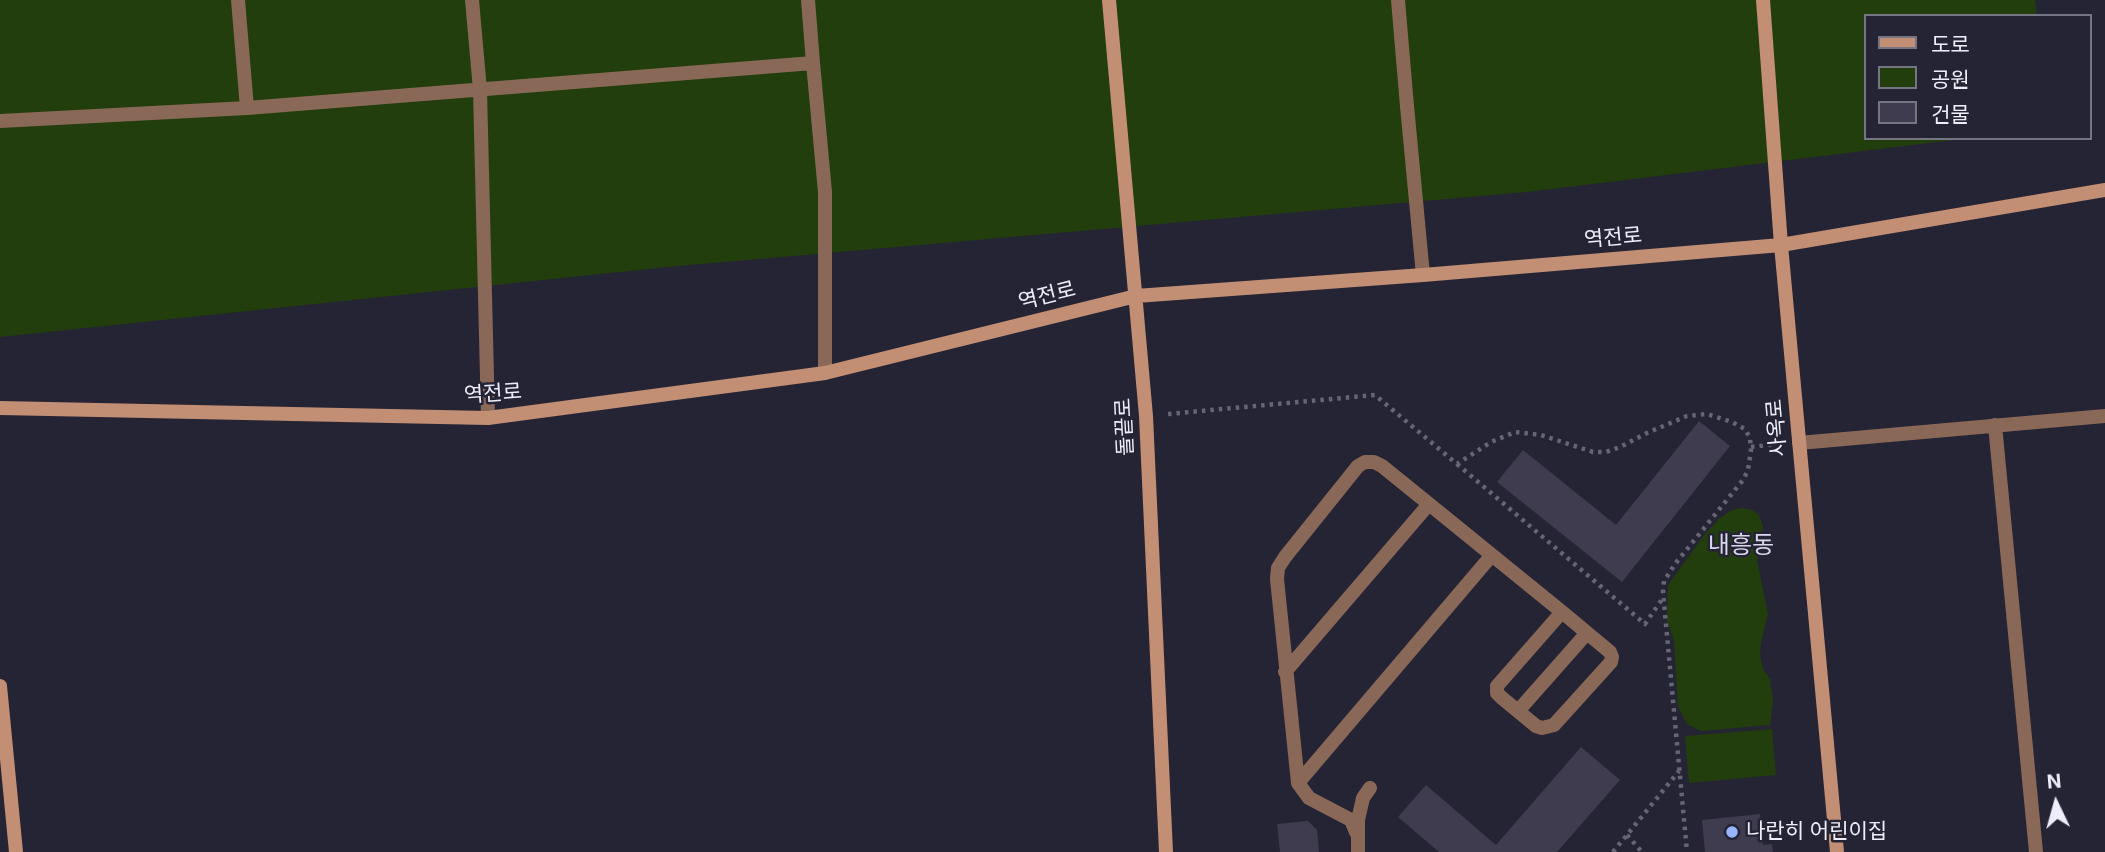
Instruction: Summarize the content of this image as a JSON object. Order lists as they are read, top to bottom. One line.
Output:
{"streets":{"street":["역전로","돌끝로","사옥로"]},"crossings":[["역전로","돌끝로"],["역전로","사옥로"]],"districts":["내흥동"],"places":["나란히 어린이집"],"legend":["도로","공원","건물"],"north":"top"}
